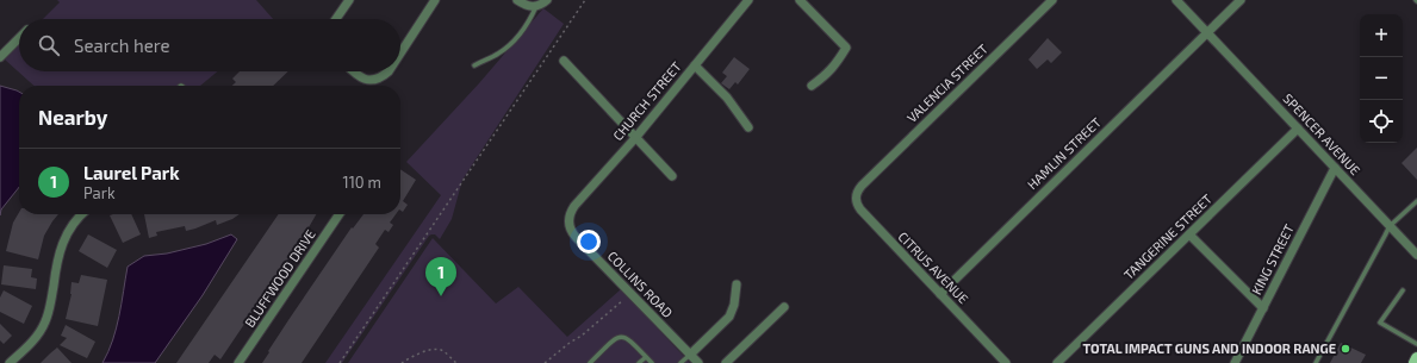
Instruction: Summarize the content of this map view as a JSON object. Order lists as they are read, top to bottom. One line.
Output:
{"streets":{"street":["VALENCIA STREET","CHURCH STREET","SPENCER AVENUE","HAMLIN STREET","TANGERINE STREET","KING STREET","CITRUS AVENUE","BLUFFWOOD DRIVE","COLLINS ROAD"]},"crossings":[["VALENCIA STREET","CITRUS AVENUE"],["CHURCH STREET","COLLINS ROAD"],["SPENCER AVENUE","HAMLIN STREET"],["SPENCER AVENUE","TANGERINE STREET"],["SPENCER AVENUE","KING STREET"],["HAMLIN STREET","CITRUS AVENUE"]],"places":["TOTAL IMPACT GUNS AND INDOOR RANGE"],"page":{"map_buttons":["+","−"],"search":"Search here","heading":"Nearby","list":[{"mark":"1","name":"Laurel Park","note":"Park","value":"110 m"}],"pins":"1"}}
